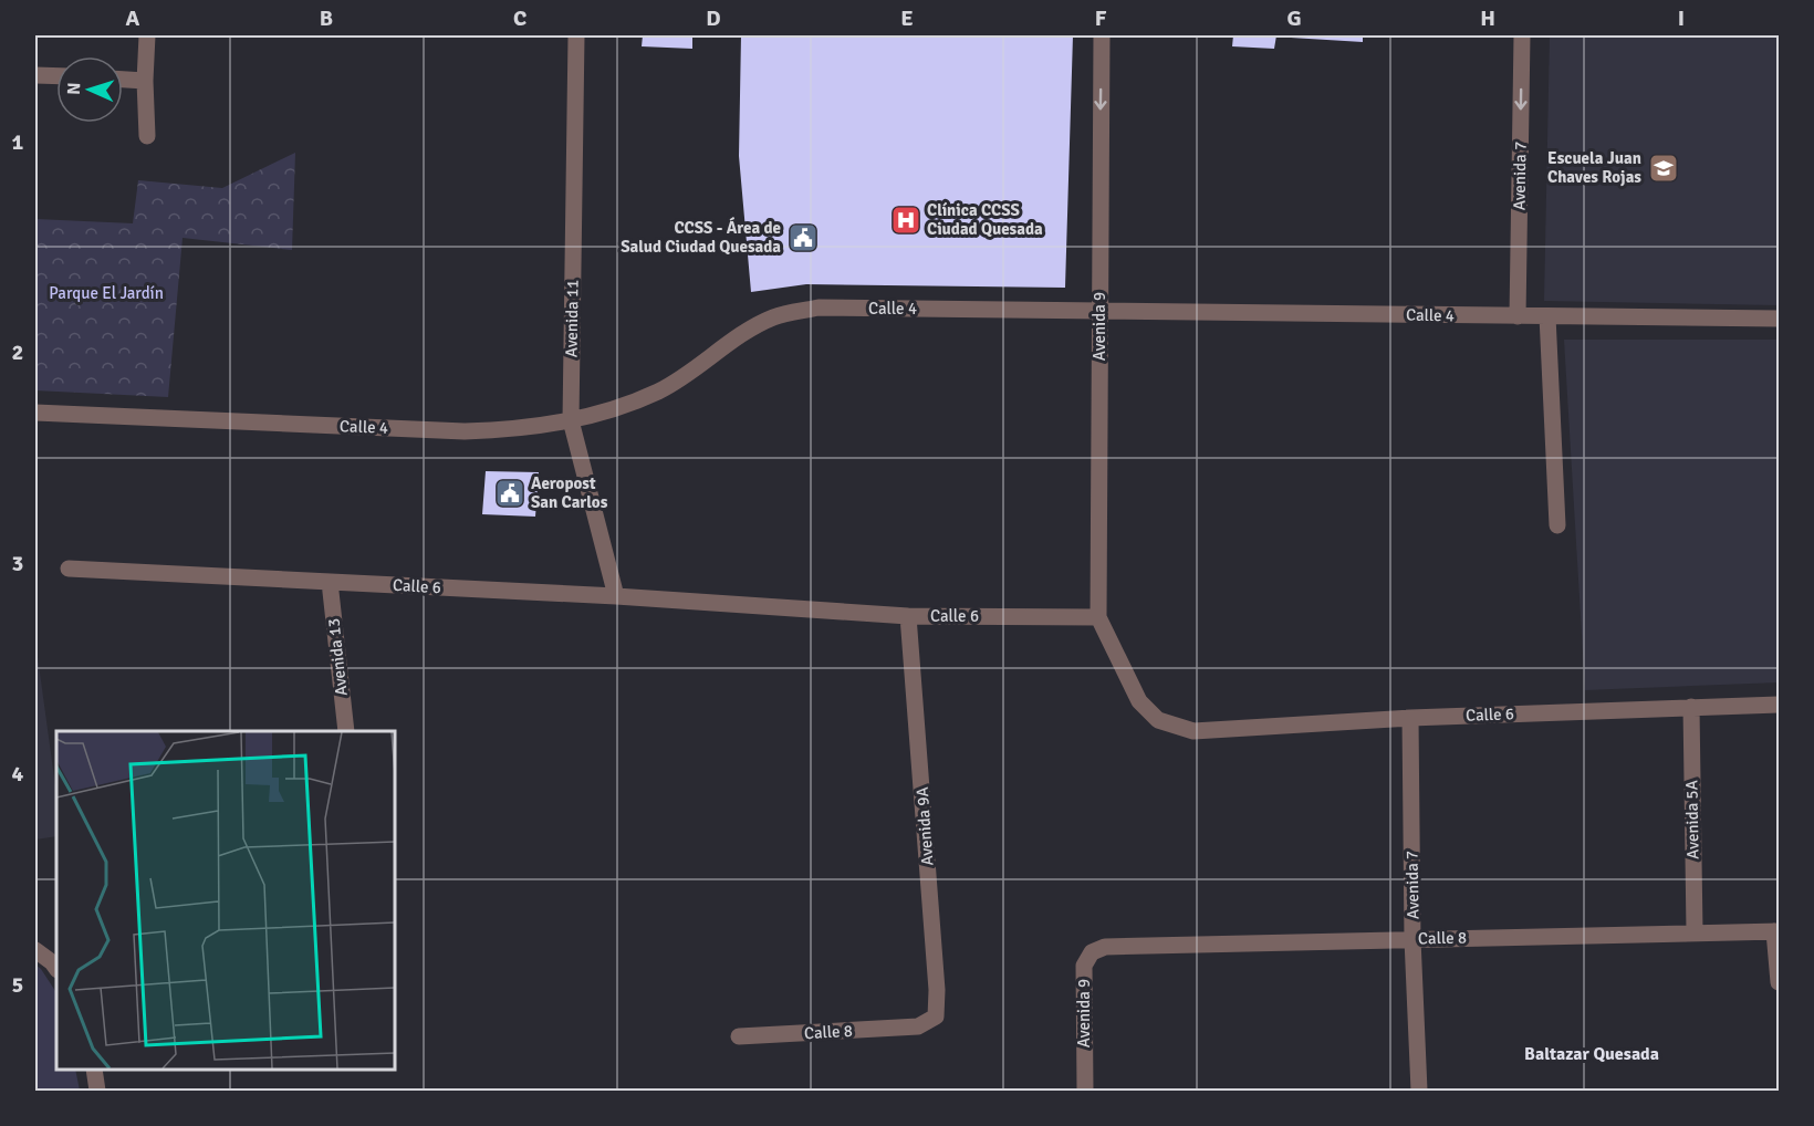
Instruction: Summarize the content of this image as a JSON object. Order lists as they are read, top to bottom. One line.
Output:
{"streets":{"street":["Avenida 7","Calle 4","Avenida 11","Avenida 9","Calle 6","Avenida 13","Avenida 5A","Avenida 9A","Calle 8"]},"crossings":[["Avenida 7","Calle 4"],["Avenida 7","Calle 6"],["Avenida 7","Calle 8"],["Calle 4","Avenida 11"],["Calle 4","Avenida 9"],["Avenida 11","Calle 6"],["Avenida 9","Calle 6"],["Avenida 9","Calle 8"],["Calle 6","Avenida 13"],["Calle 6","Avenida 5A"],["Calle 6","Avenida 9A"],["Avenida 5A","Calle 8"],["Avenida 9A","Calle 8"]],"one_way":["Avenida 7","Avenida 9"],"districts":["Baltazar Quesada"],"parks":["Parque El Jardín"],"places":{"school or university":["Escuela Juan Chaves Rojas"],"hospital":["Clínica CCSS Ciudad Quesada"],"public building":["CCSS - Área de Salud Ciudad Quesada","Aeropost San Carlos"]},"north":"left","grid":{"columns":["A","B","C","D","E","F","G","H","I"],"rows":["1","2","3","4","5"]}}
